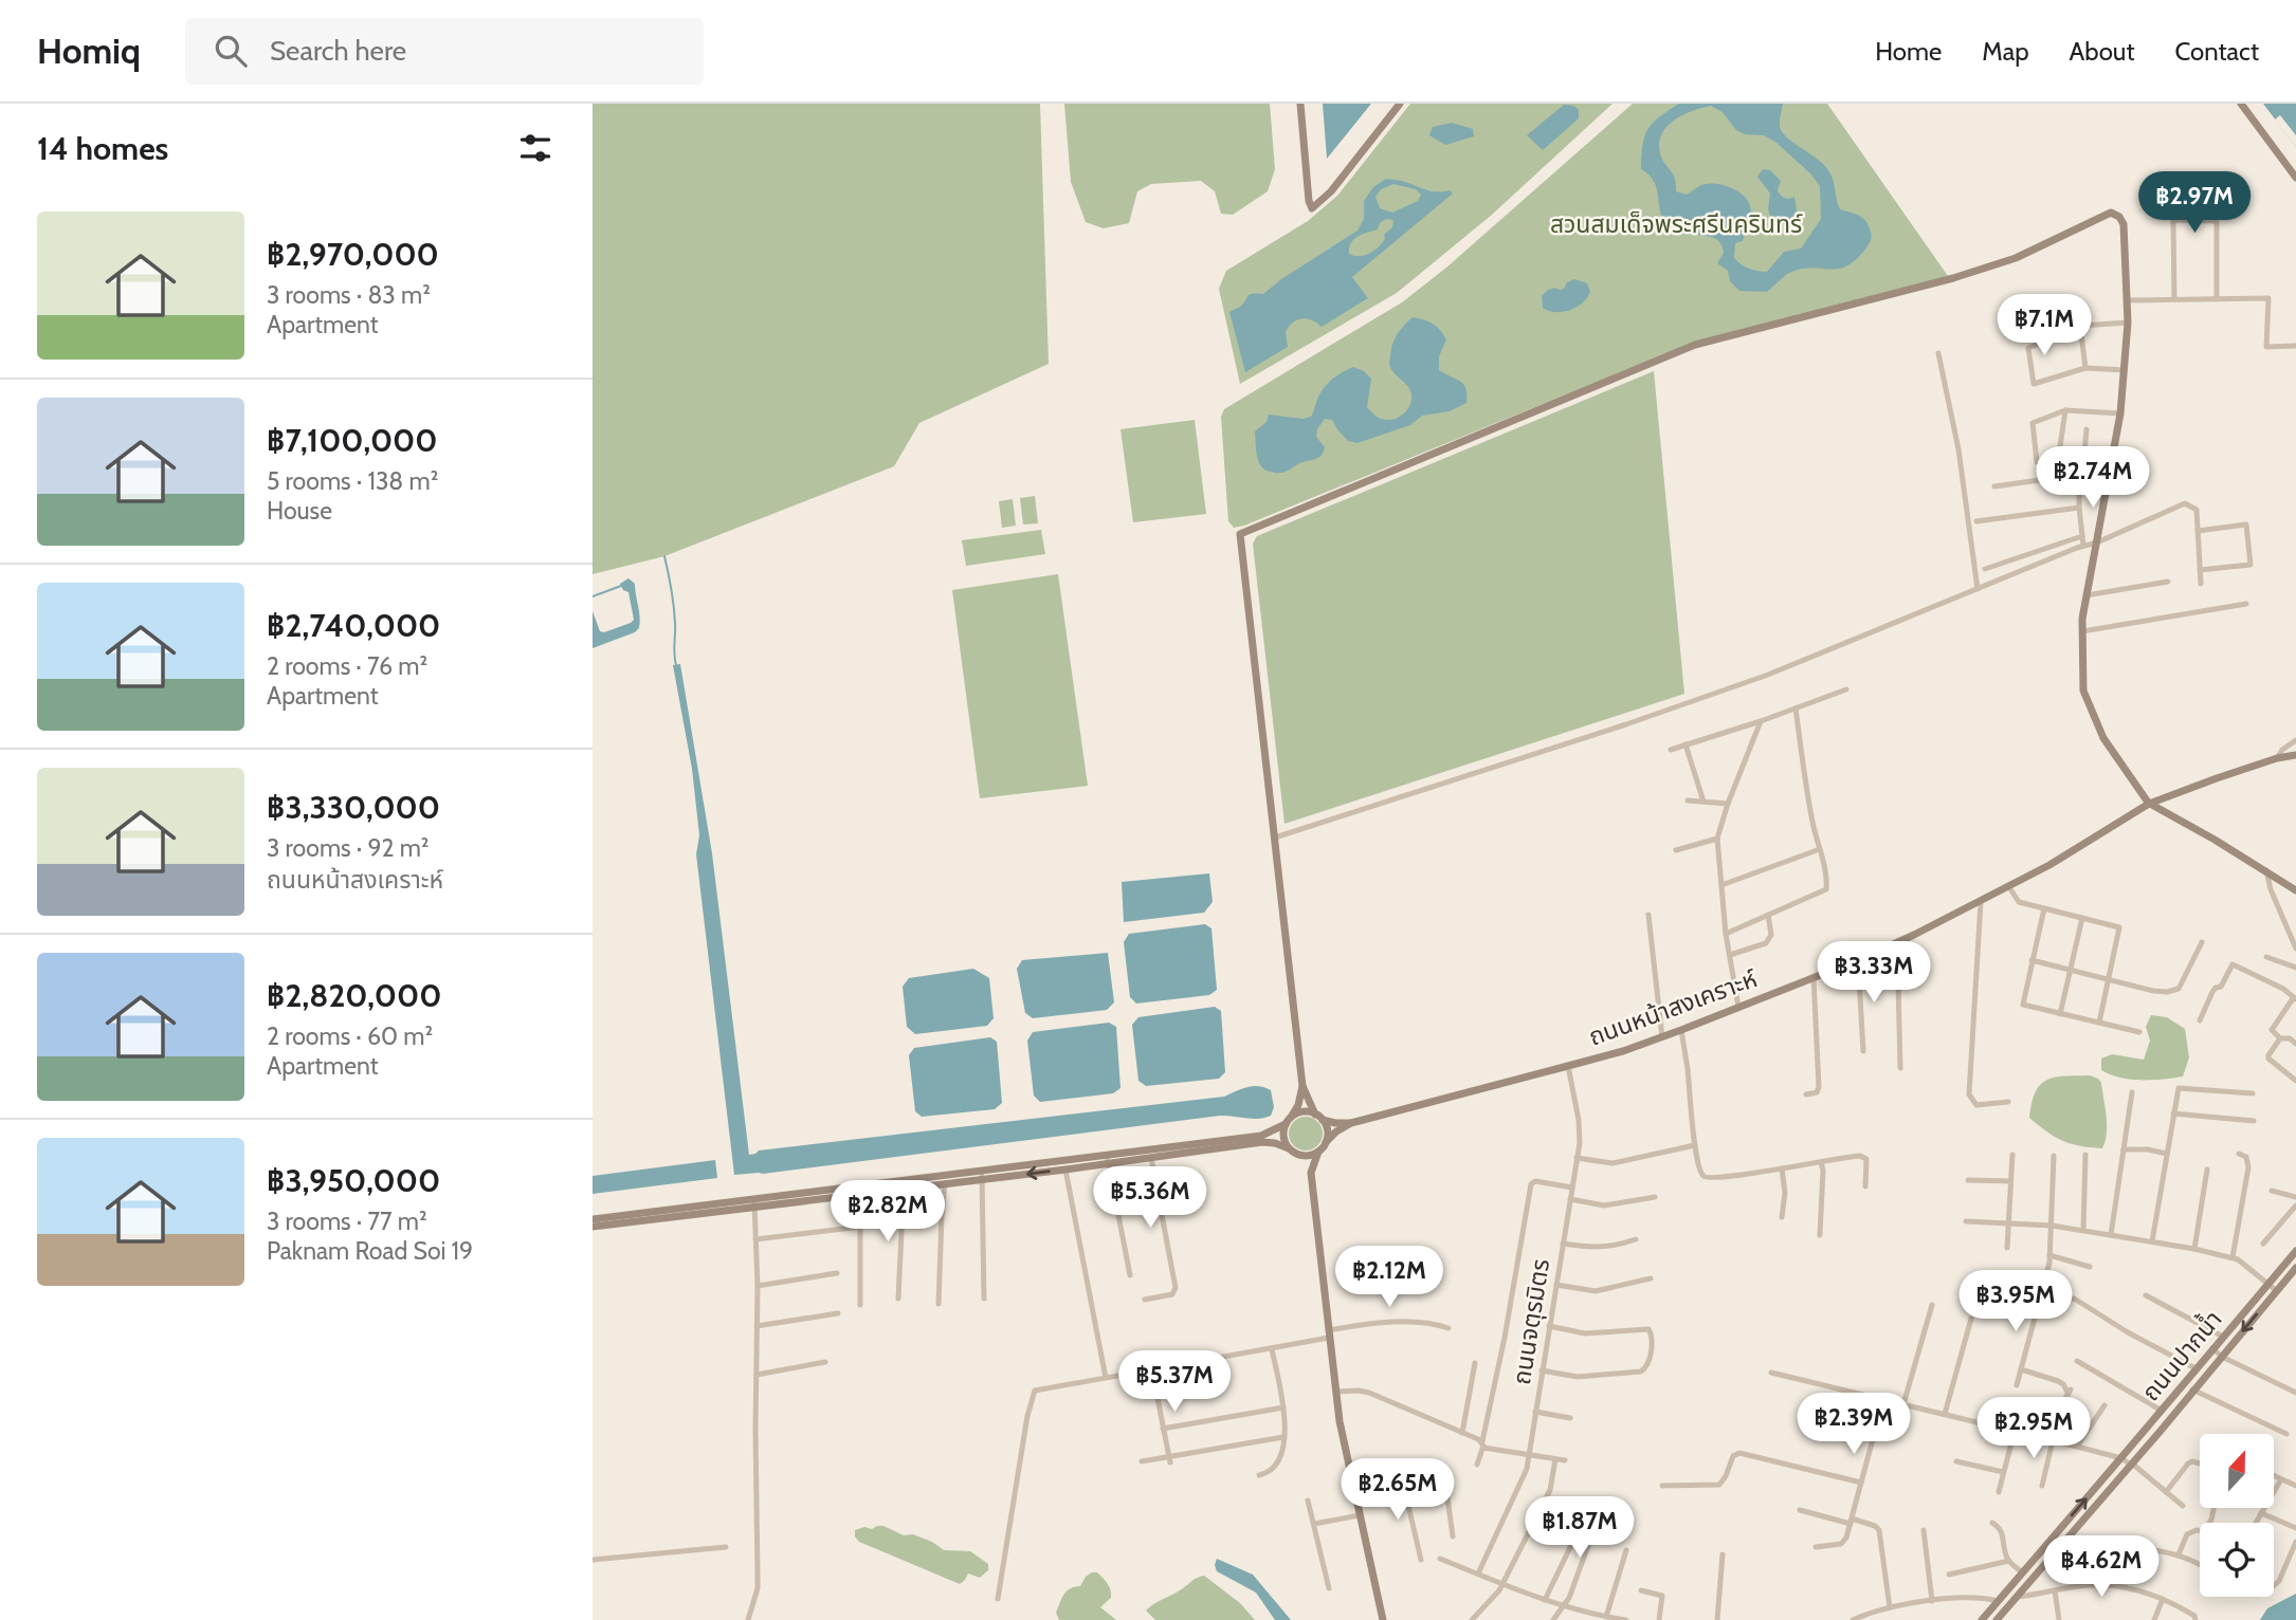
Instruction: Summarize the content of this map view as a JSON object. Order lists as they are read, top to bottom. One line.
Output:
{"streets":{"street":["ถนนหน้าสงเคราะห์","ถนนจตุรมิตร","ถนนปากน้ำ"]},"crossings":[["ถนนหน้าสงเคราะห์","ถนนจตุรมิตร"]],"parks":["สวนสมเด็จพระศรีนครินทร์"],"north":"top","page":{"header":"Homiq","search":"Search here","nav":["Home","Map","About","Contact"],"heading":"14 homes","price":["฿2.97M","฿7.1M","฿2.74M","฿3.33M","฿5.36M","฿2.82M","฿2.12M","฿3.95M","฿5.37M","฿2.39M","฿2.95M","฿2.65M","฿1.87M","฿4.62M"],"list":[{"name":"฿2,970,000","note":"3 rooms · 83 m² · Apartment"},{"name":"฿7,100,000","note":"5 rooms · 138 m² · House"},{"name":"฿2,740,000","note":"2 rooms · 76 m² · Apartment"},{"name":"฿3,330,000","note":"3 rooms · 92 m² · ถนนหน้าสงเคราะห์"},{"name":"฿2,820,000","note":"2 rooms · 60 m² · Apartment"},{"name":"฿3,950,000","note":"3 rooms · 77 m² · Paknam Road Soi 19"}]}}
